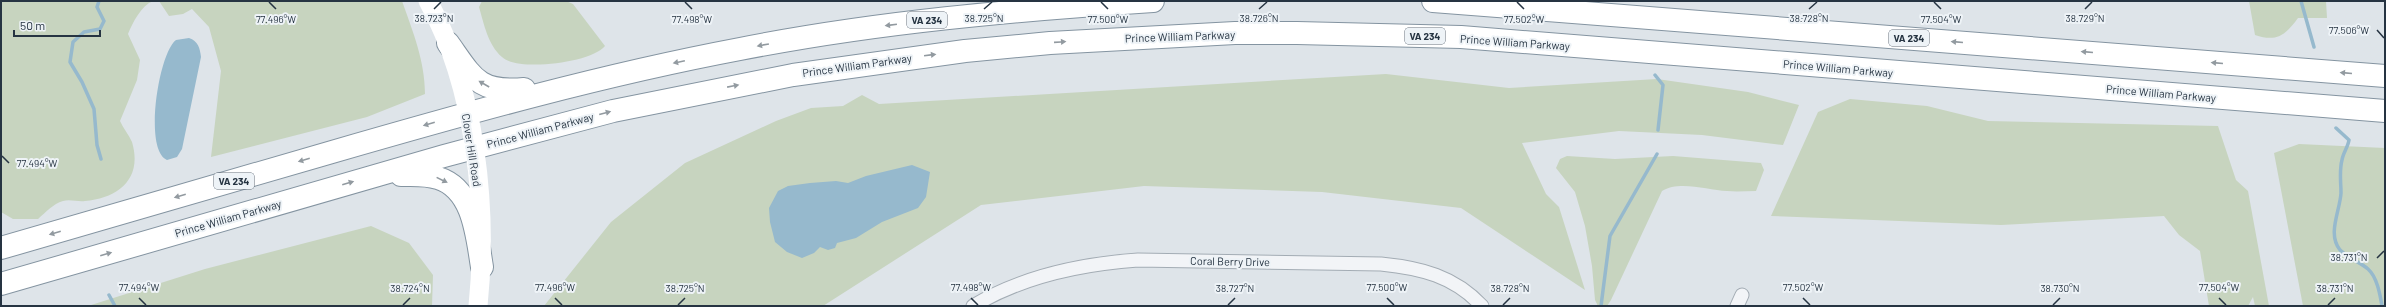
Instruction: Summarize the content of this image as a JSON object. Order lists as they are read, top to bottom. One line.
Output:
{"streets":{"highway":["VA 234","Prince William Parkway"],"street":["Clover Hill Road","Coral Berry Drive"]},"crossings":[["VA 234","Clover Hill Road"],["Prince William Parkway","Clover Hill Road"]],"scale_bar":"50 m","coordinates":["38.723°N","38.725°N","38.726°N","38.728°N","38.729°N","77.496°W","77.498°W","77.500°W","77.502°W","77.504°W","77.506°W","77.494°W","38.731°N","38.724°N","38.727°N","38.730°N"]}
